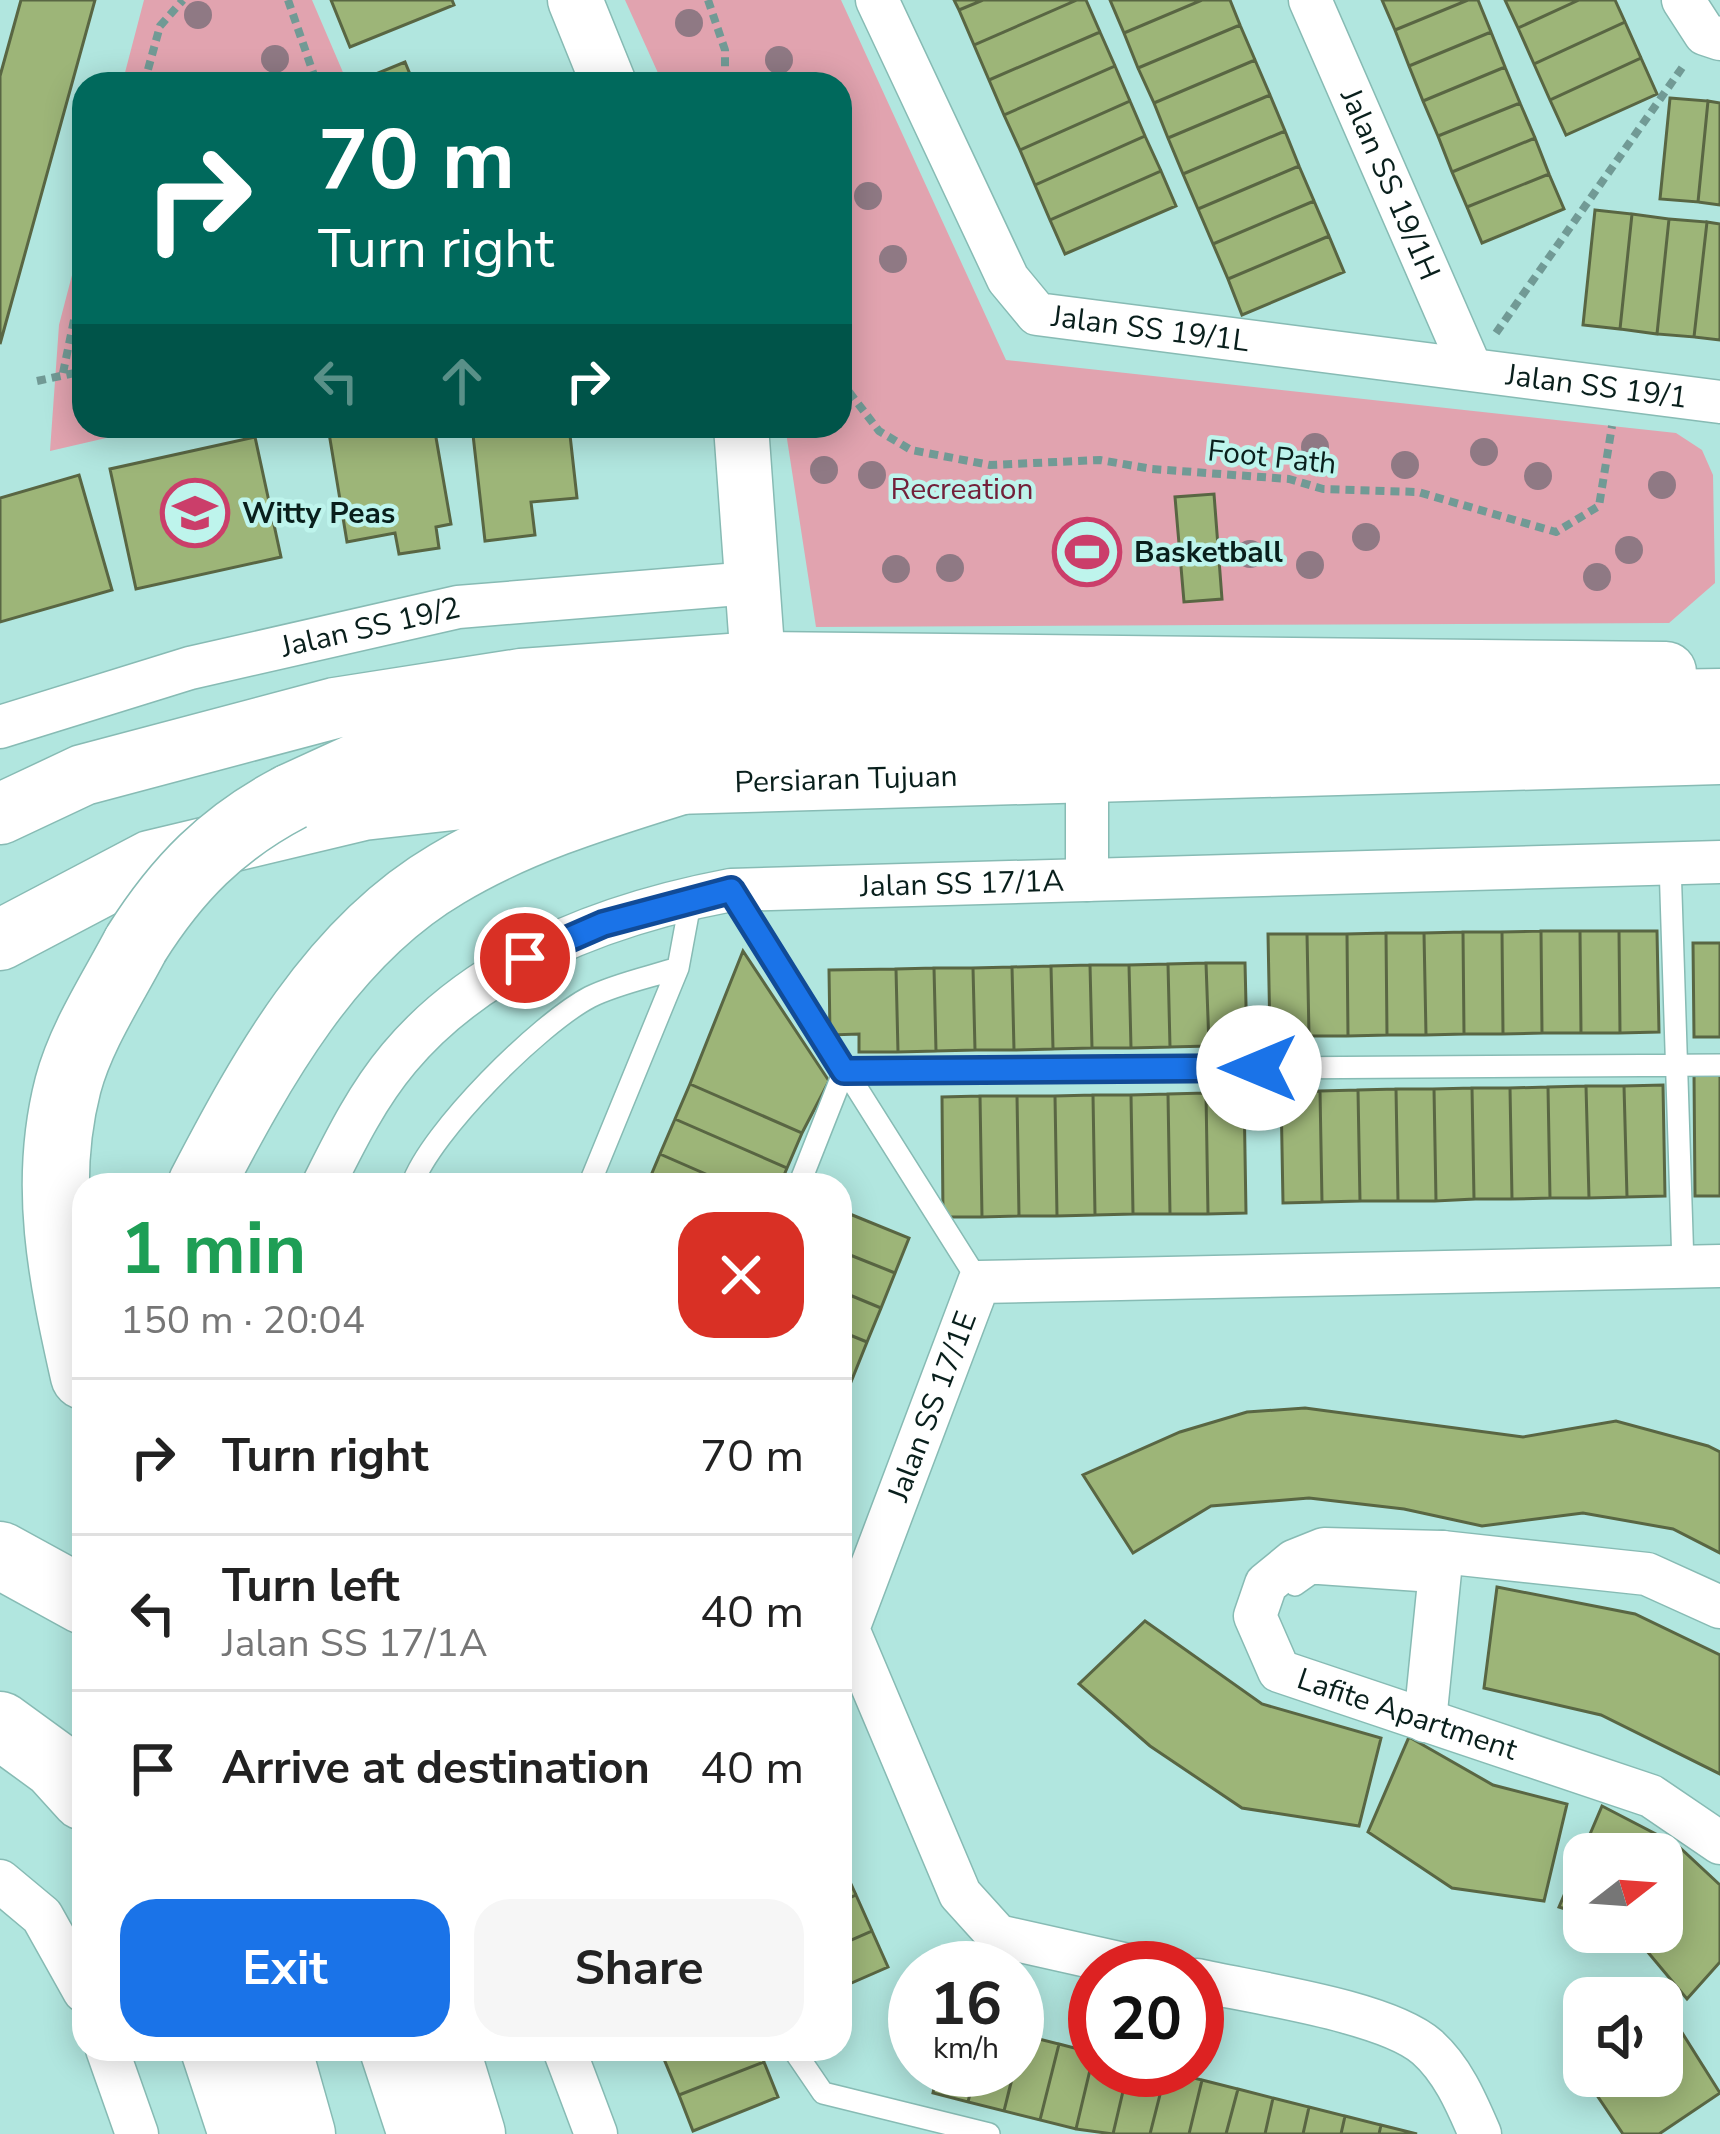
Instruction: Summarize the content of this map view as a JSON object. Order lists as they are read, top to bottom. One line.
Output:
{"streets":{"main road":["Persiaran Tujuan"],"street":["Jalan SS 19/1H","Jalan SS 19/1L","Jalan SS 19/1","Jalan SS 19/2","Jalan SS 17/1A","Jalan SS 17/1E","Lafite Apartment"],"path":["Foot Path"]},"crossings":[["Jalan SS 19/1H","Jalan SS 19/1L"],["Jalan SS 19/1H","Jalan SS 19/1"],["Jalan SS 19/1L","Jalan SS 19/1"],["Jalan SS 19/1","Foot Path"]],"parks":["Recreation"],"places":{"school or university":["Witty Peas"],"sports":["Basketball"]},"north":"right","page":{"turn":["70 m","Turn right"],"heading":["1 min","150 m · 20:04"],"list":[{"name":"Turn right","value":"70 m"},{"name":"Turn left","note":"Jalan SS 17/1A","value":"40 m"},{"name":"Arrive at destination","value":"40 m"}],"buttons":["Exit","Share"],"speed":"16 km/h","limit":"20"}}
